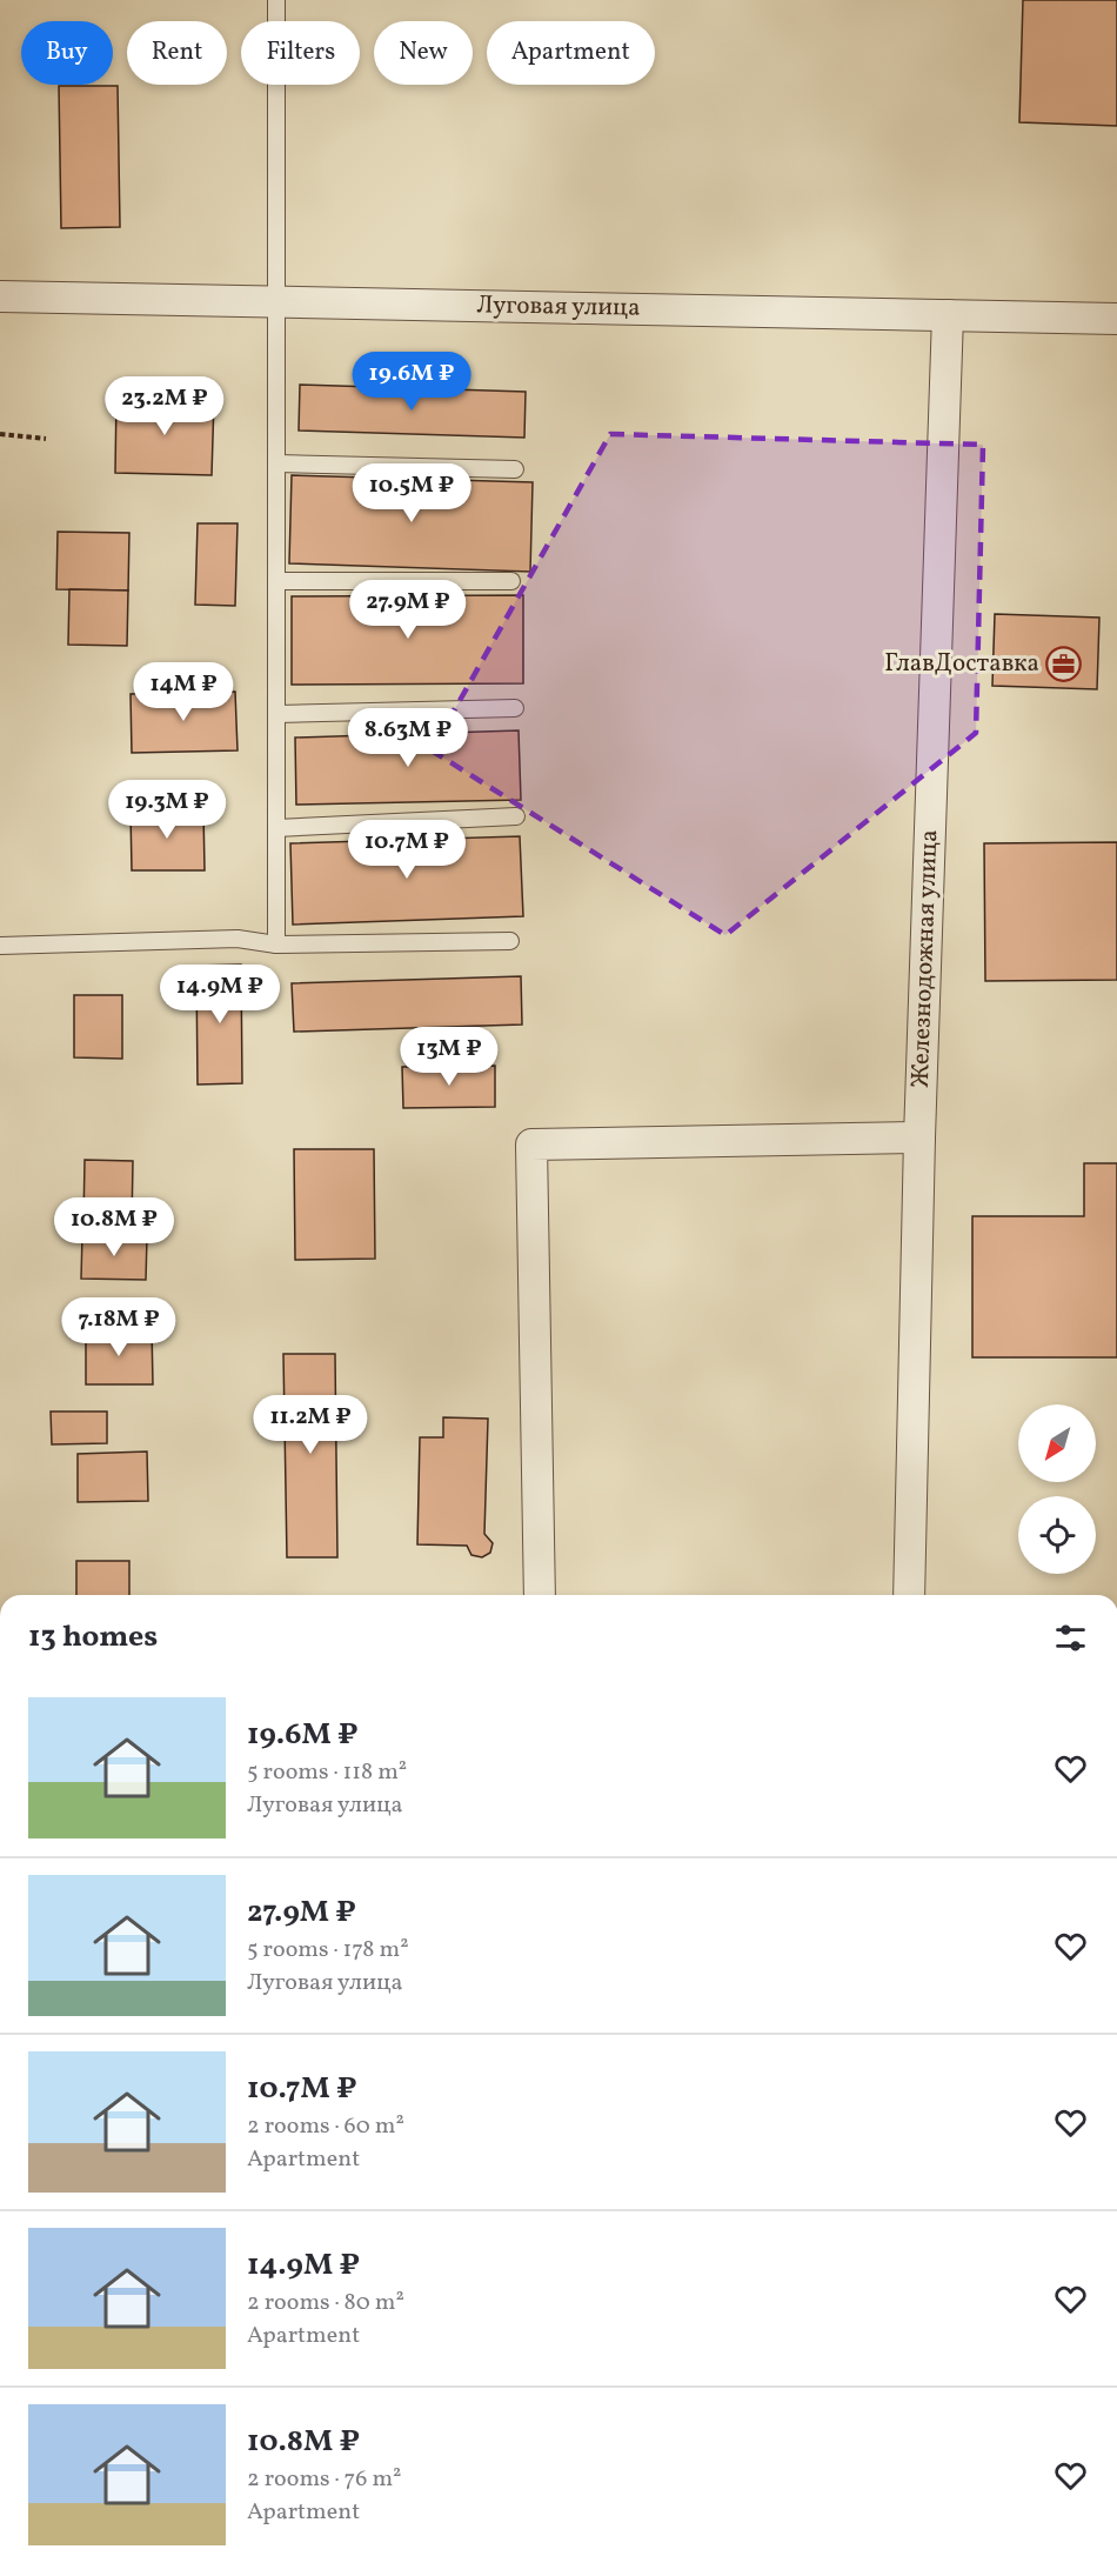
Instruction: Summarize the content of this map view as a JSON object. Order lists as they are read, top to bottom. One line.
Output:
{"streets":{"street":["Луговая улица","Железнодожная улица"]},"crossings":[["Луговая улица","Железнодожная улица"]],"places":{"office":["ГлавДоставка"]},"north":"bottom left","page":{"chip":["Buy","Rent","Filters","New","Apartment"],"price":["19.6M ₽","23.2M ₽","10.5M ₽","27.9M ₽","14M ₽","8.63M ₽","19.3M ₽","10.7M ₽","14.9M ₽","13M ₽","10.8M ₽","7.18M ₽","11.2M ₽"],"heading":"13 homes","list":[{"name":"19.6M ₽","note":"5 rooms · 118 m² · Луговая улица"},{"name":"27.9M ₽","note":"5 rooms · 178 m² · Луговая улица"},{"name":"10.7M ₽","note":"2 rooms · 60 m² · Apartment"},{"name":"14.9M ₽","note":"2 rooms · 80 m² · Apartment"},{"name":"10.8M ₽","note":"2 rooms · 76 m² · Apartment"}]}}
